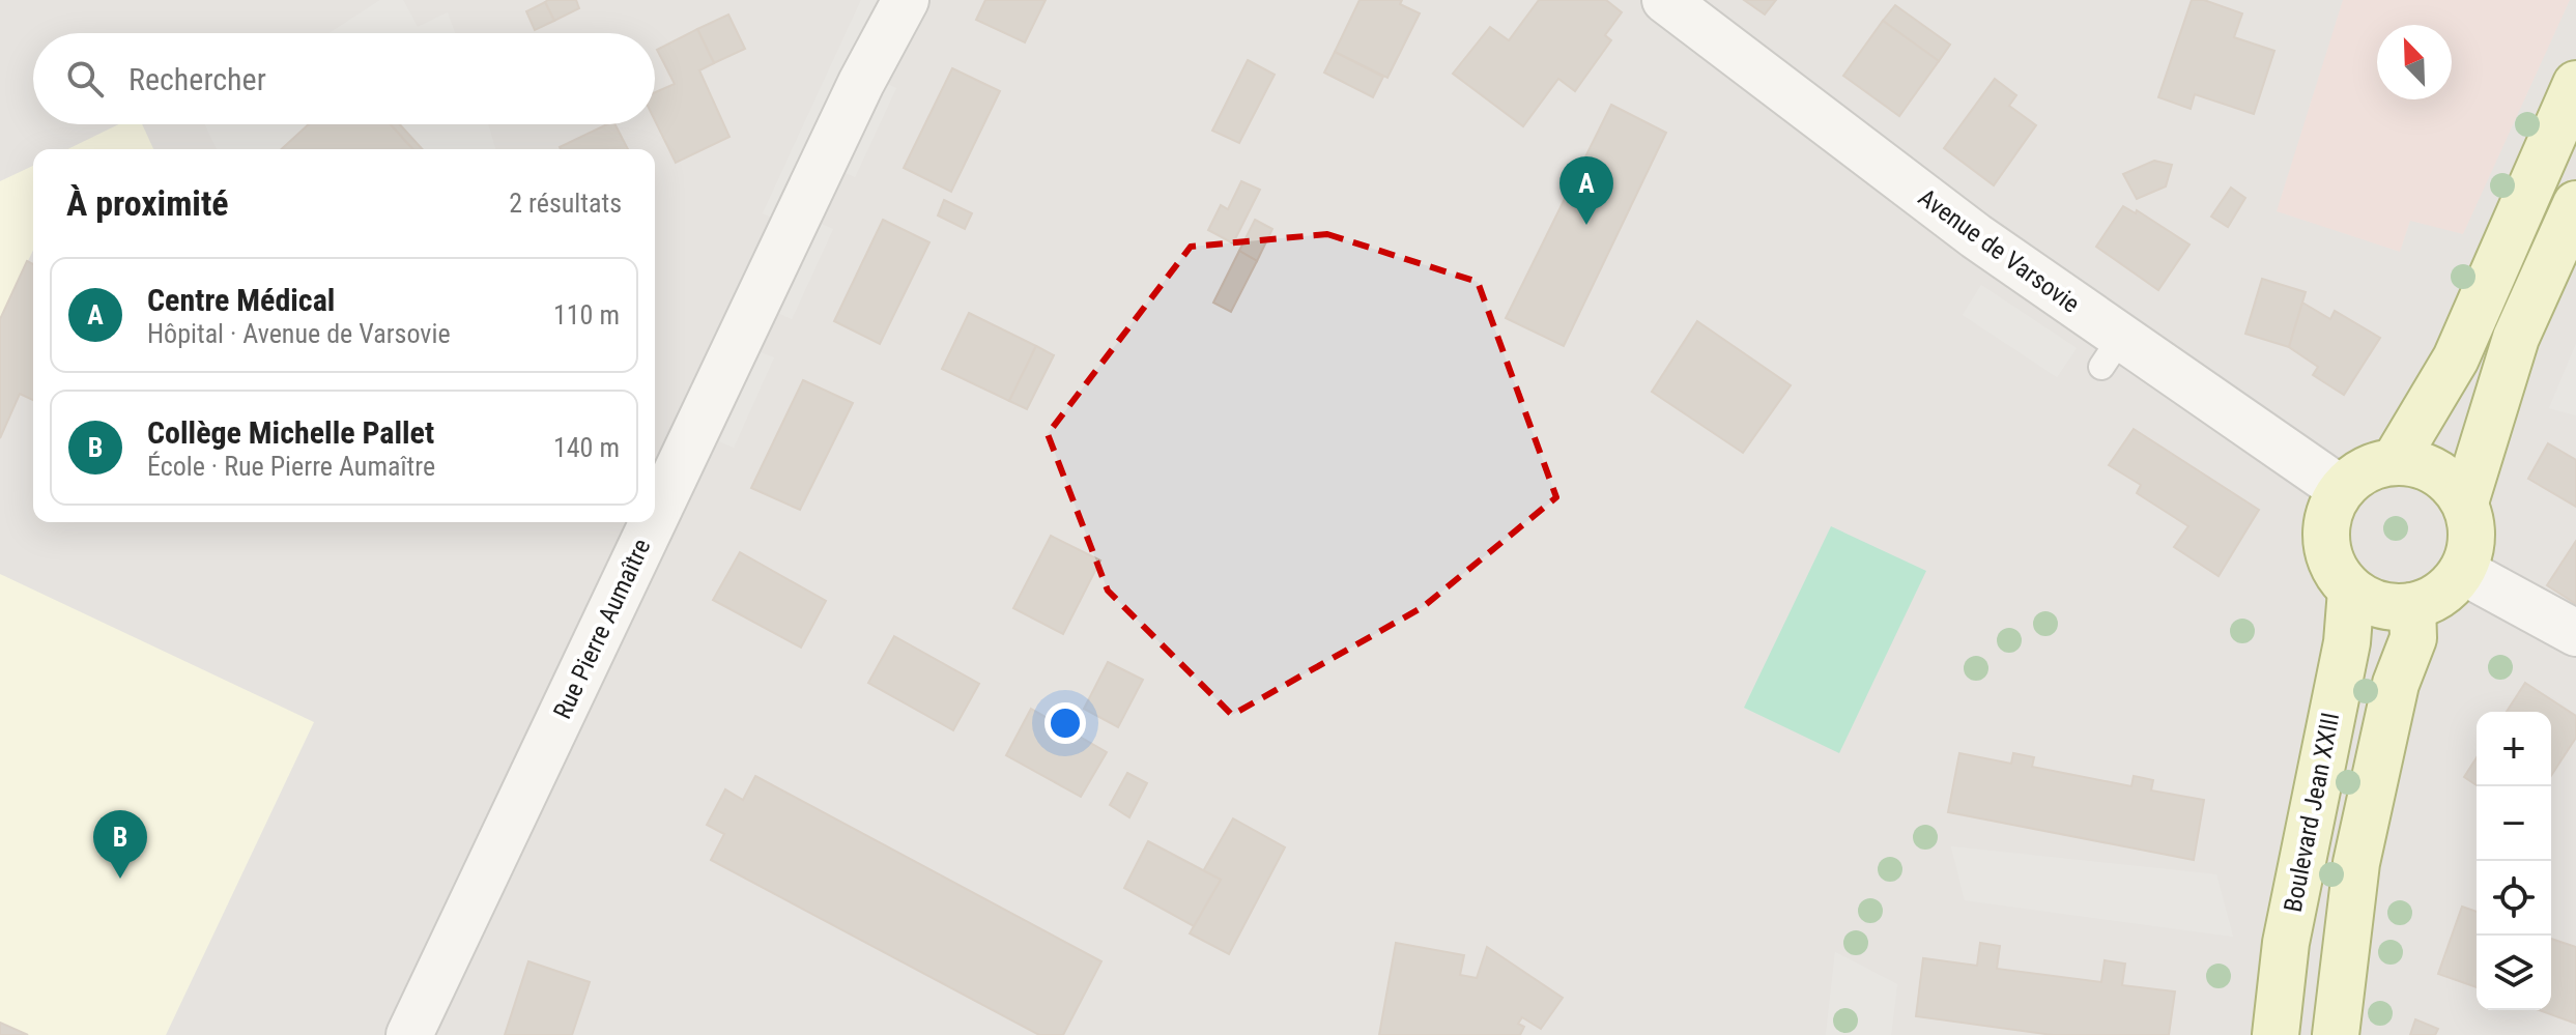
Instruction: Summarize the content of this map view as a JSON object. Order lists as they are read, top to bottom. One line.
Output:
{"streets":{"main road":["Boulevard Jean XXIII"],"street":["Avenue de Varsovie","Rue Pierre Aumaître"]},"crossings":[["Avenue de Varsovie","Boulevard Jean XXIII"]],"north":"top left","page":{"search":"Rechercher","heading":["À proximité","2 résultats"],"pins":["A","B"],"list":[{"mark":"A","name":"Centre Médical","note":"Hôpital · Avenue de Varsovie","value":"110 m"},{"mark":"B","name":"Collège Michelle Pallet","note":"École · Rue Pierre Aumaître","value":"140 m"}],"map_buttons":["+","−"]}}
